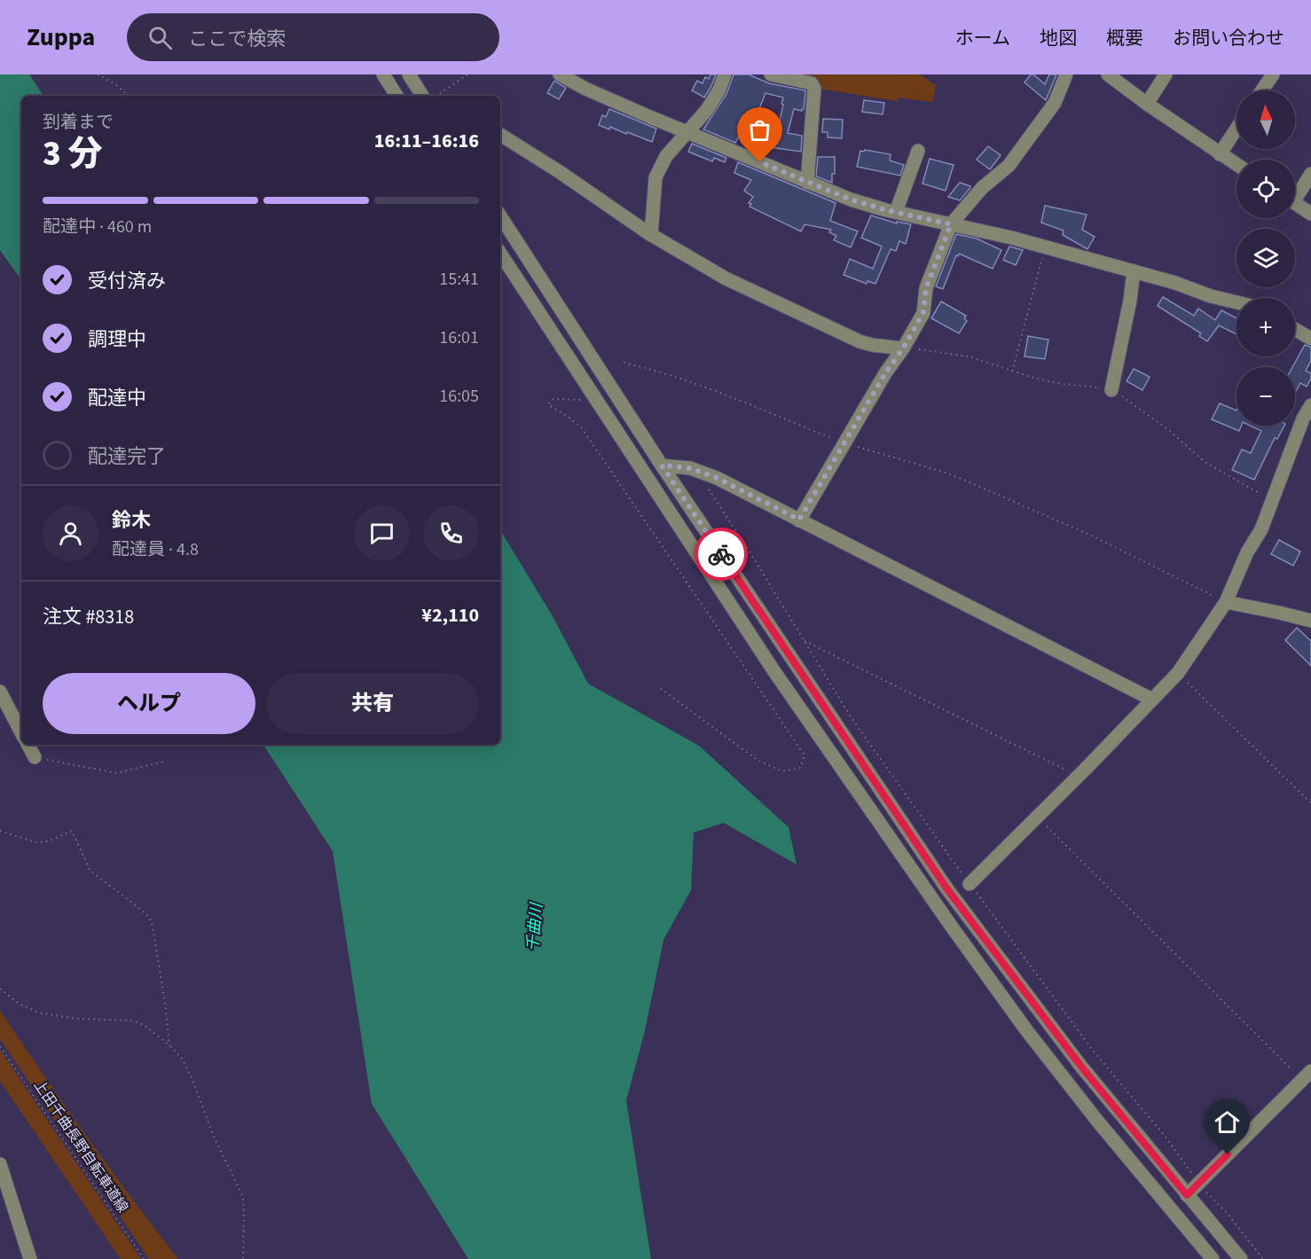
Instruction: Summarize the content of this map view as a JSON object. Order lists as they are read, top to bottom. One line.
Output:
{"streets":{"path":["上田千曲長野自転車道線"]},"water":["千曲川"],"north":"top","page":{"header":"Zuppa","search":"ここで検索","nav":["ホーム","地図","概要","お問い合わせ"],"map_buttons":["+","−"],"heading":["3 分","到着まで","16:11–16:16"],"panel":["鈴木","配達員 · 4.8","注文 #8318","¥2,110"],"bar":"配達中 · 460 m","list":[["受付済み","15:41"],["調理中","16:01"],["配達中","16:05"],"配達完了"],"buttons":["ヘルプ","共有"]}}
